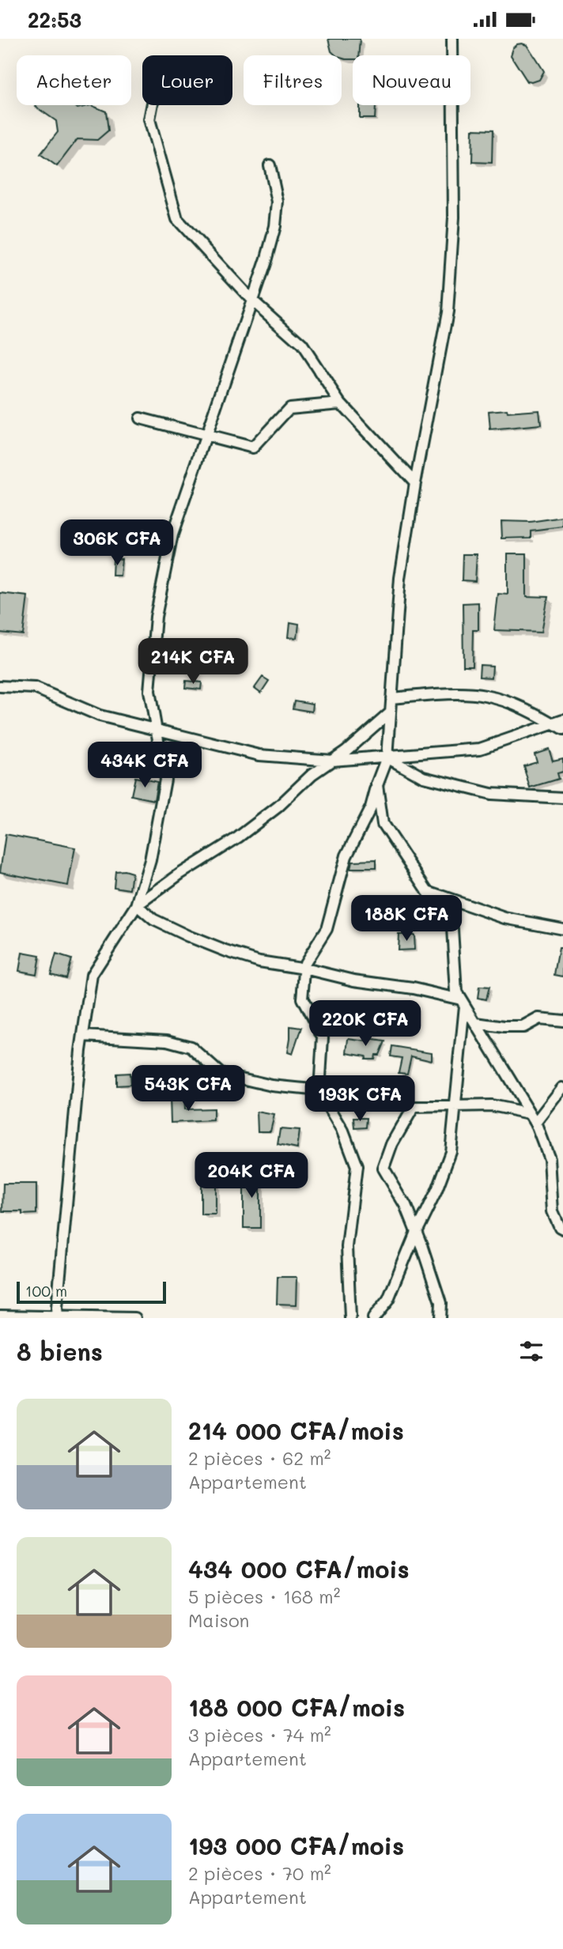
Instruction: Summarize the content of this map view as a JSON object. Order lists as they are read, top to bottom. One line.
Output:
{"scale_bar":"100 m","page":{"status":"22:53","chip":["Acheter","Louer","Filtres","Nouveau"],"price":["306K CFA","214K CFA","434K CFA","188K CFA","220K CFA","543K CFA","193K CFA","204K CFA"],"scale":"100 m","heading":"8 biens","list":[{"name":"214 000 CFA/mois","note":"2 pièces · 62 m² · Appartement"},{"name":"434 000 CFA/mois","note":"5 pièces · 168 m² · Maison"},{"name":"188 000 CFA/mois","note":"3 pièces · 74 m² · Appartement"},{"name":"193 000 CFA/mois","note":"2 pièces · 70 m² · Appartement"}]}}
